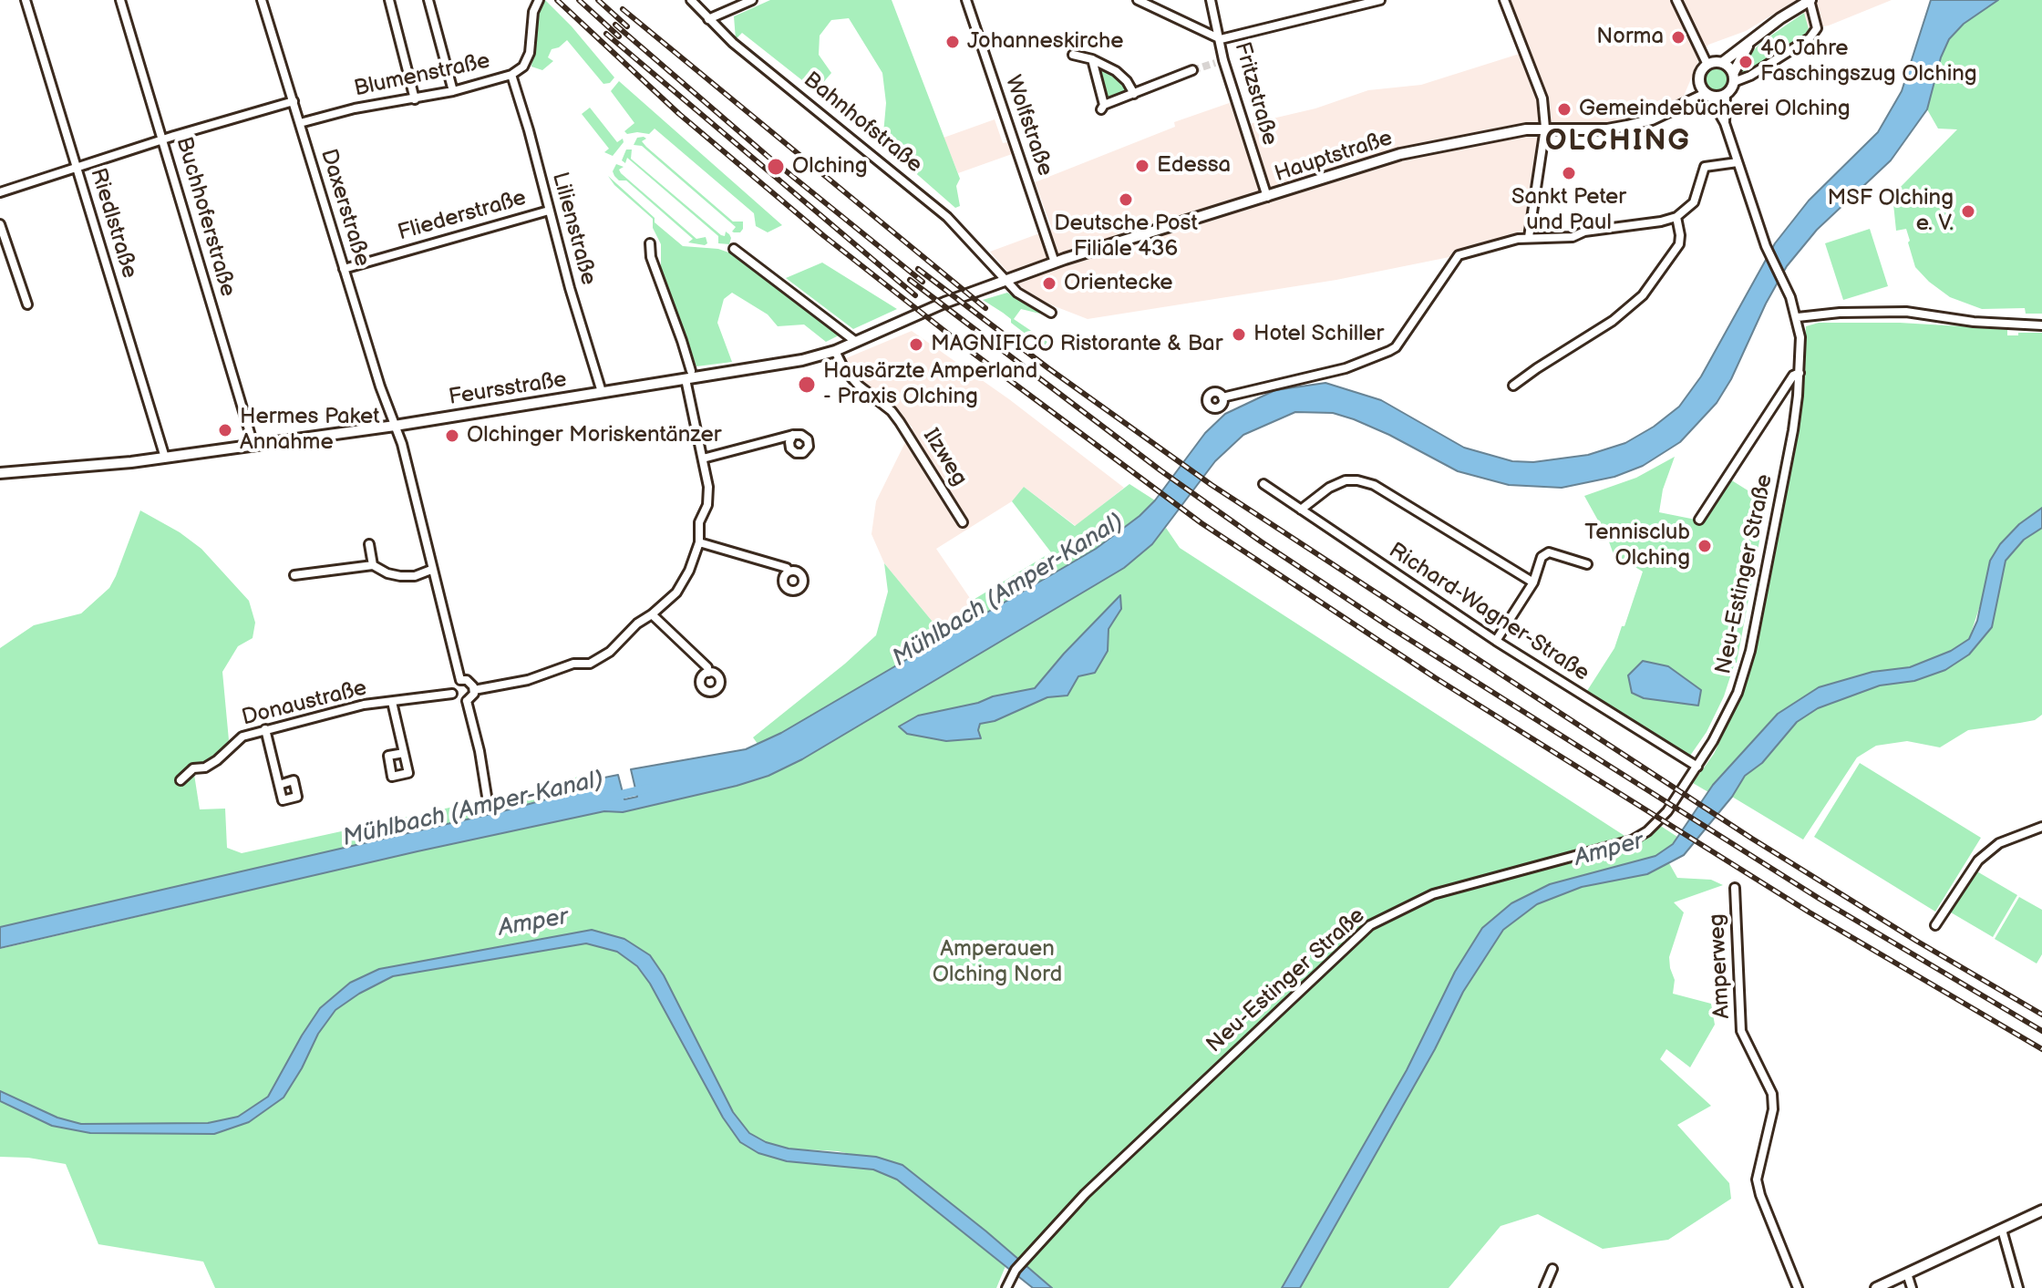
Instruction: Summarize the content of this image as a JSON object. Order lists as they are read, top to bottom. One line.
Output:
{"streets":{"street":["Blumenstraße","Fritzstraße","Bahnhofstraße","Wolfstraße","Hauptstraße","Daxerstraße","Fliederstraße","Buchhoferstraße","Riedlstraße","Lilienstraße","Feursstraße","Ilzweg","Neu-Estinger Straße","Richard-Wagner-Straße","Donaustraße","Amperweg"]},"crossings":[["Blumenstraße","Daxerstraße"],["Blumenstraße","Lilienstraße"],["Fritzstraße","Hauptstraße"],["Bahnhofstraße","Hauptstraße"],["Bahnhofstraße","Feursstraße"],["Wolfstraße","Hauptstraße"],["Hauptstraße","Feursstraße"],["Hauptstraße","Neu-Estinger Straße"],["Daxerstraße","Fliederstraße"],["Daxerstraße","Feursstraße"],["Daxerstraße","Donaustraße"],["Fliederstraße","Lilienstraße"],["Buchhoferstraße","Feursstraße"],["Riedlstraße","Feursstraße"],["Lilienstraße","Feursstraße"],["Feursstraße","Ilzweg"],["Neu-Estinger Straße","Richard-Wagner-Straße"]],"districts":["OLCHING"],"water":["Mühlbach (Amper-Kanal)","Amper"],"parks":["Amperauen Olching Nord"],"places":["Norma","Johanneskirche","40 Jahre Faschingszug Olching","Gemeindebücherei Olching","Edessa","Olching","Sankt Peter und Paul","Deutsche Post Filiale 436","MSF Olching e. V.","Orientecke","Hotel Schiller","MAGNIFICO Ristorante & Bar","Hausärzte Amperland - Praxis Olching","Hermes Paket Annahme","Olchinger Moriskentänzer","Tennisclub Olching"]}
